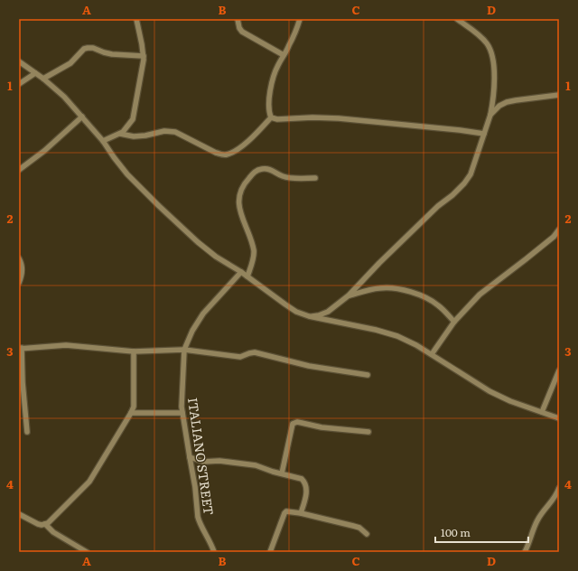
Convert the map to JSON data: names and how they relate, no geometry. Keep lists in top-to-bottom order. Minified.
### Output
{"streets":{"street":["ITALIANO STREET"]},"scale_bar":"100 m","grid":{"columns":["A","B","C","D"],"rows":["1","2","3","4"]}}
